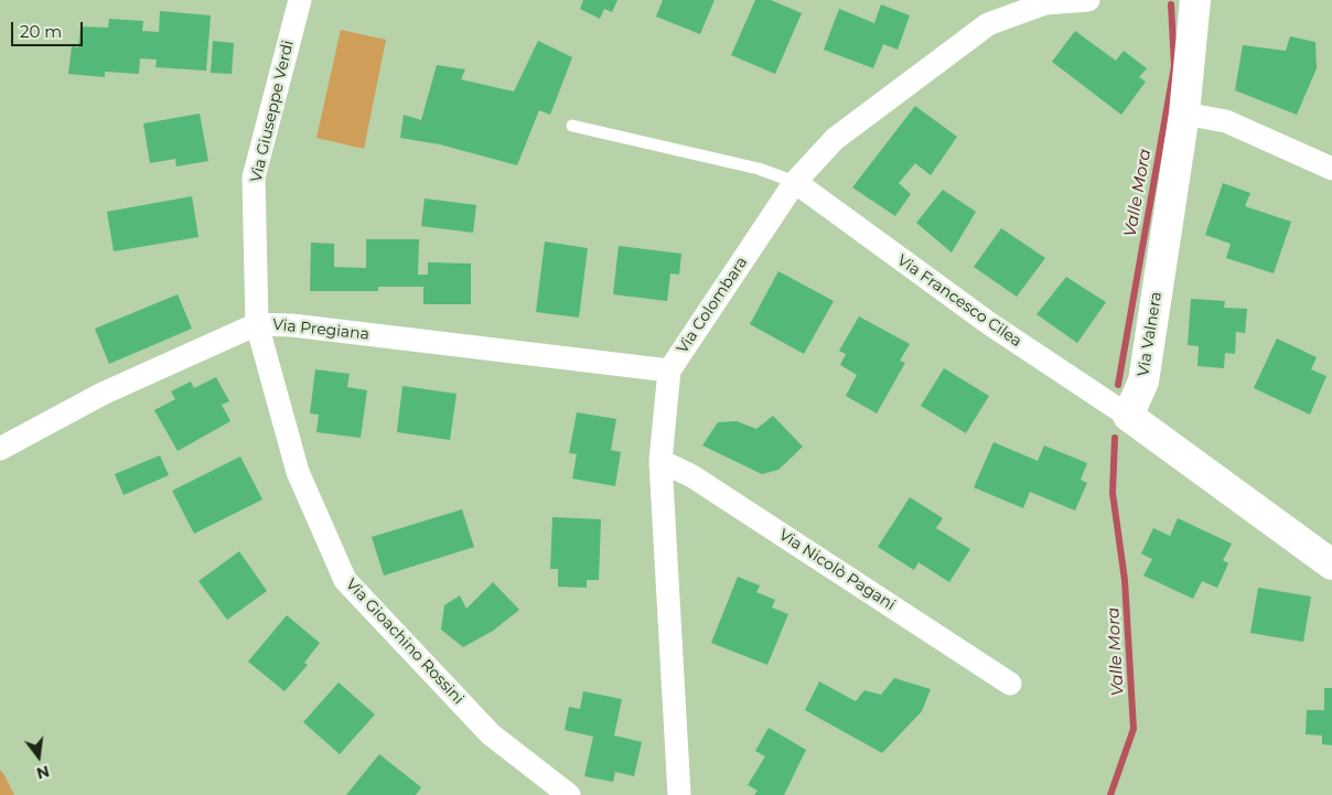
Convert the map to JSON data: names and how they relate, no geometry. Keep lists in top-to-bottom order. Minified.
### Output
{"streets":{"street":["Via Giuseppe Verdi","Via Francesco Cilea","Via Colombara","Via Pregiana","Via Valnera","Via Nicolò Pagani","Via Gioachino Rossini"]},"crossings":[["Via Giuseppe Verdi","Via Pregiana"],["Via Giuseppe Verdi","Via Gioachino Rossini"],["Via Francesco Cilea","Via Colombara"],["Via Francesco Cilea","Via Valnera"],["Via Colombara","Via Pregiana"],["Via Colombara","Via Nicolò Pagani"],["Via Pregiana","Via Gioachino Rossini"]],"water":["Valle Mora"],"scale_bar":"20 m","north":"bottom"}
